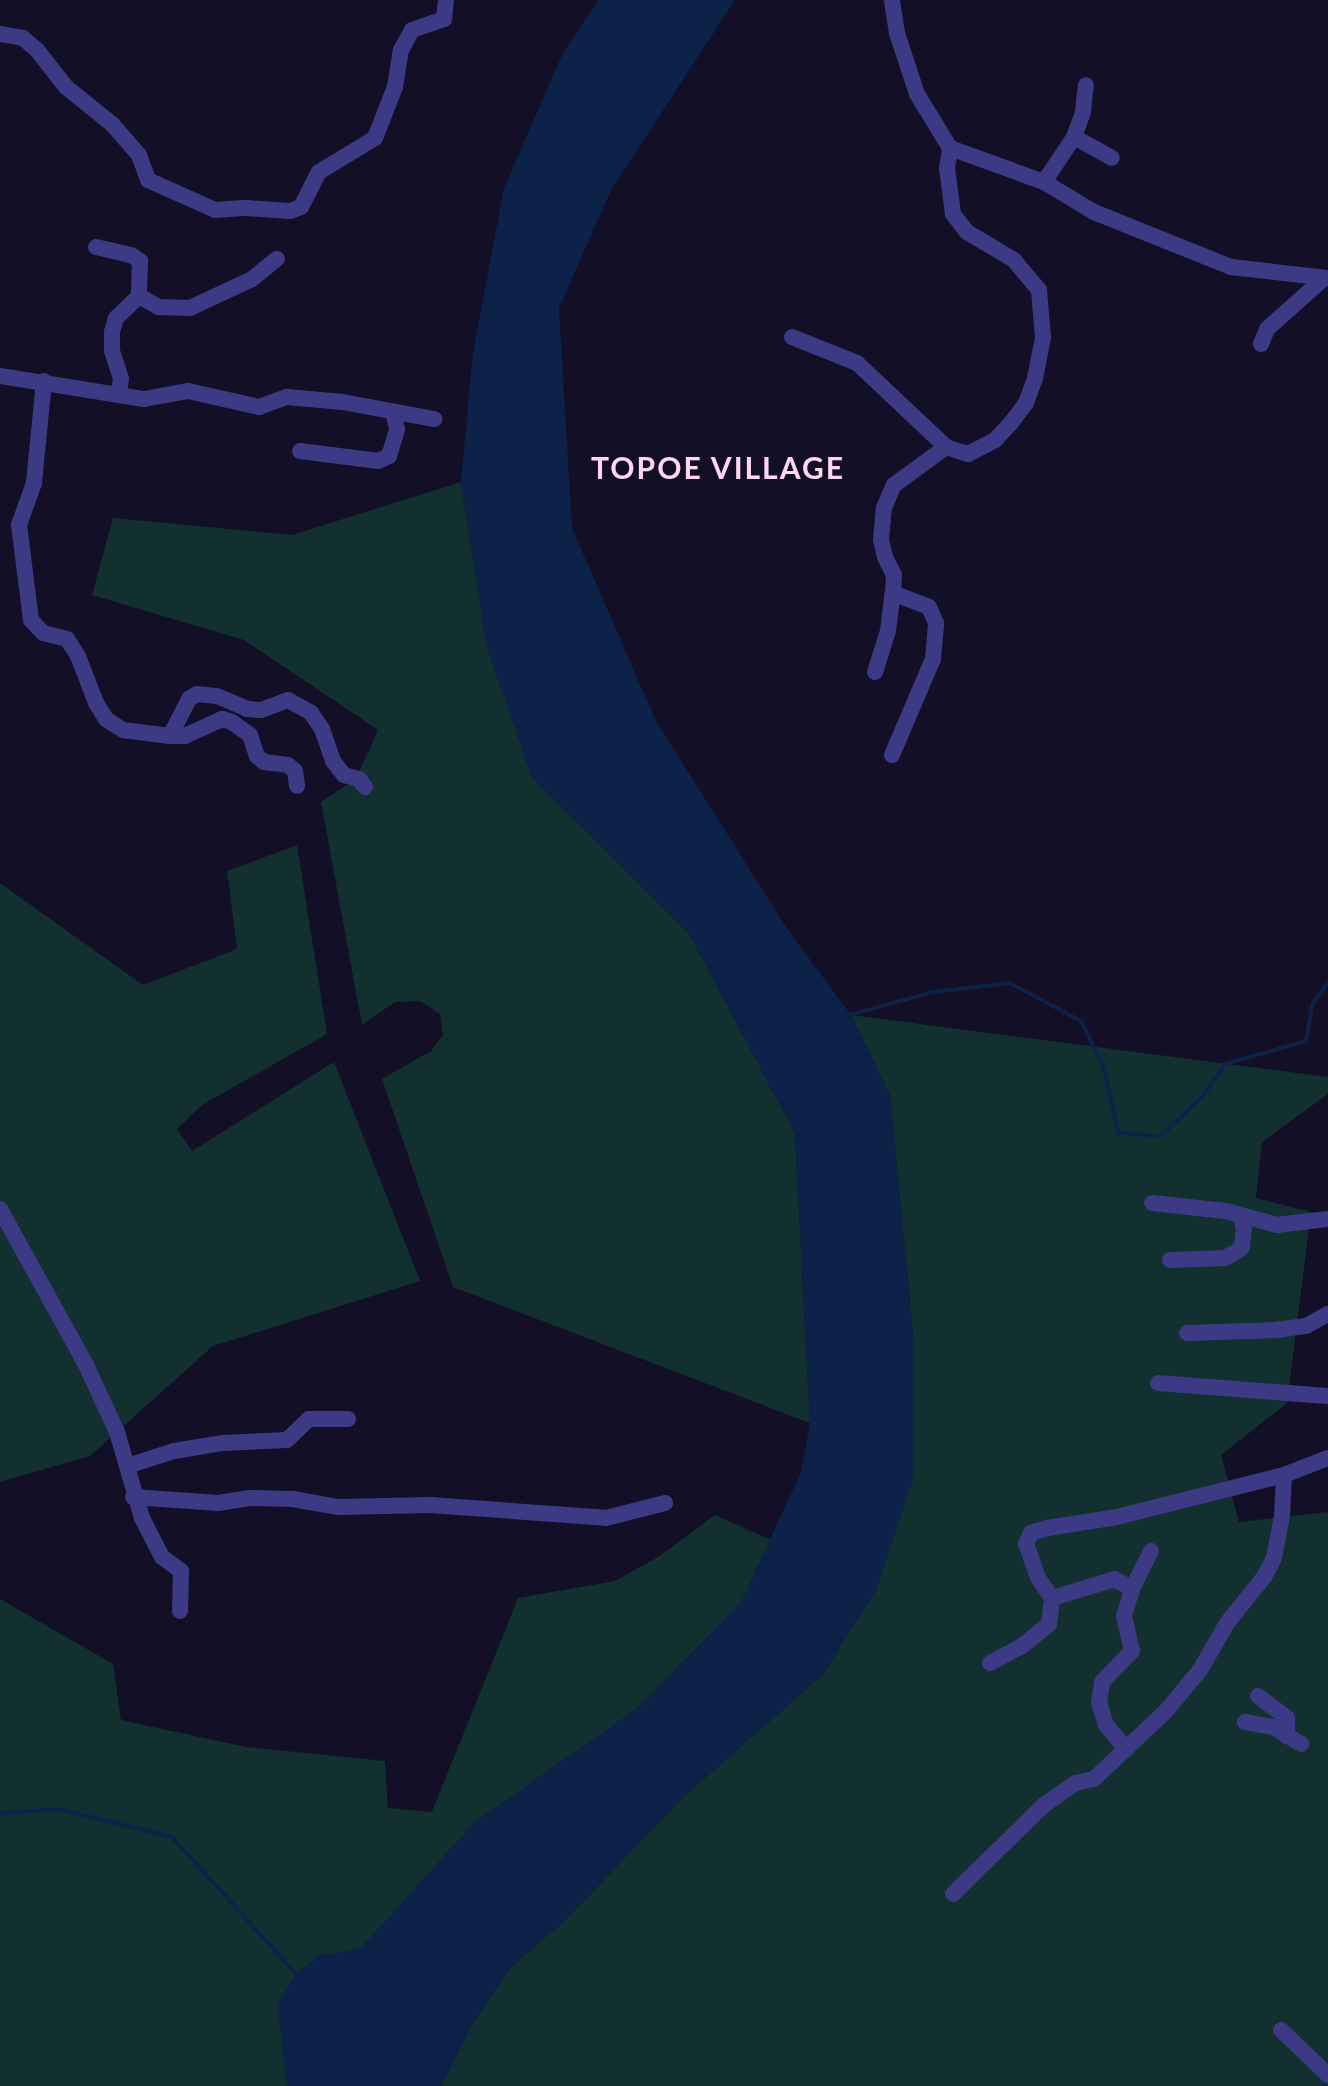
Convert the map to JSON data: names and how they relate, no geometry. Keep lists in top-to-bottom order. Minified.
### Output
{"districts":["TOPOE VILLAGE"]}
